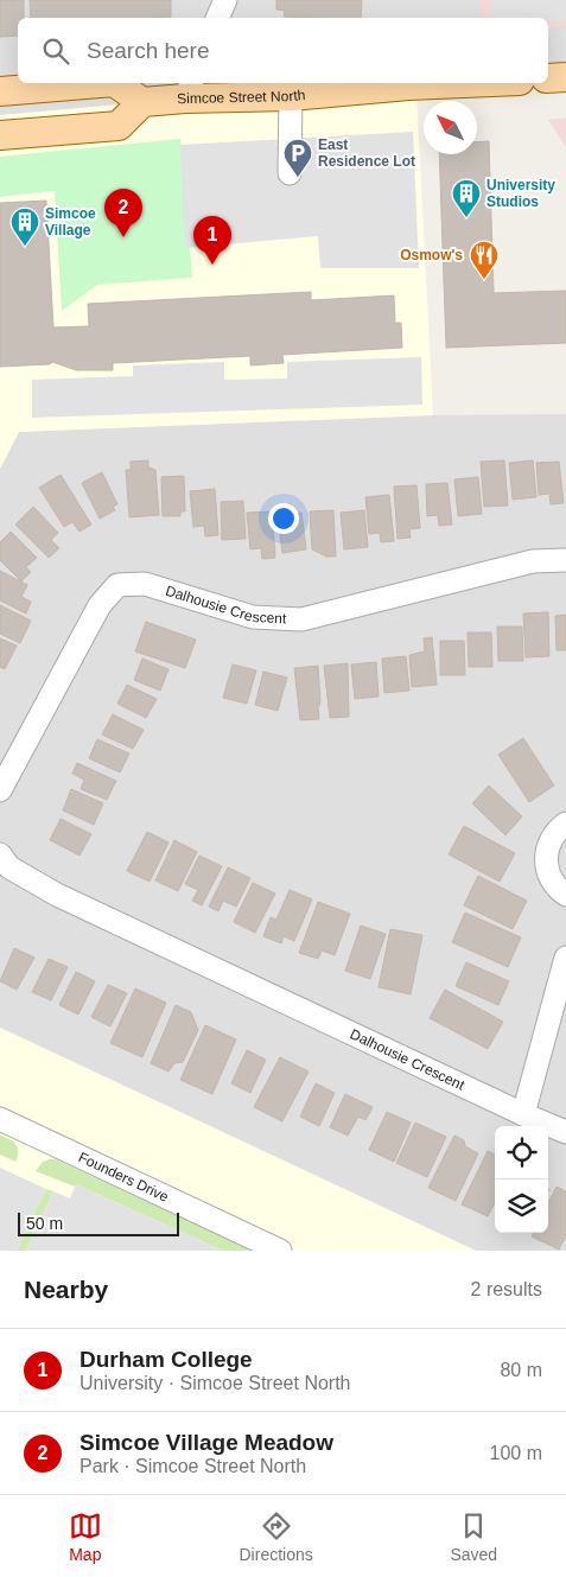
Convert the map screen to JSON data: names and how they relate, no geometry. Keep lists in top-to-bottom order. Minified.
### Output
{"streets":{"main road":["Simcoe Street North"],"street":["Dalhousie Crescent","Founders Drive"]},"places":{"parking":["East Residence Lot"],"building":["University Studios","Simcoe Village"],"restaurant":["Osmow's"]},"scale_bar":"50 m","north":"top left","page":{"search":"Search here","pins":["2","1"],"scale":"50 m","heading":["Nearby","2 results"],"list":[{"mark":"1","name":"Durham College","note":"University · Simcoe Street North","value":"80 m"},{"mark":"2","name":"Simcoe Village Meadow","note":"Park · Simcoe Street North","value":"100 m"}],"nav":["Map","Directions","Saved"]}}
